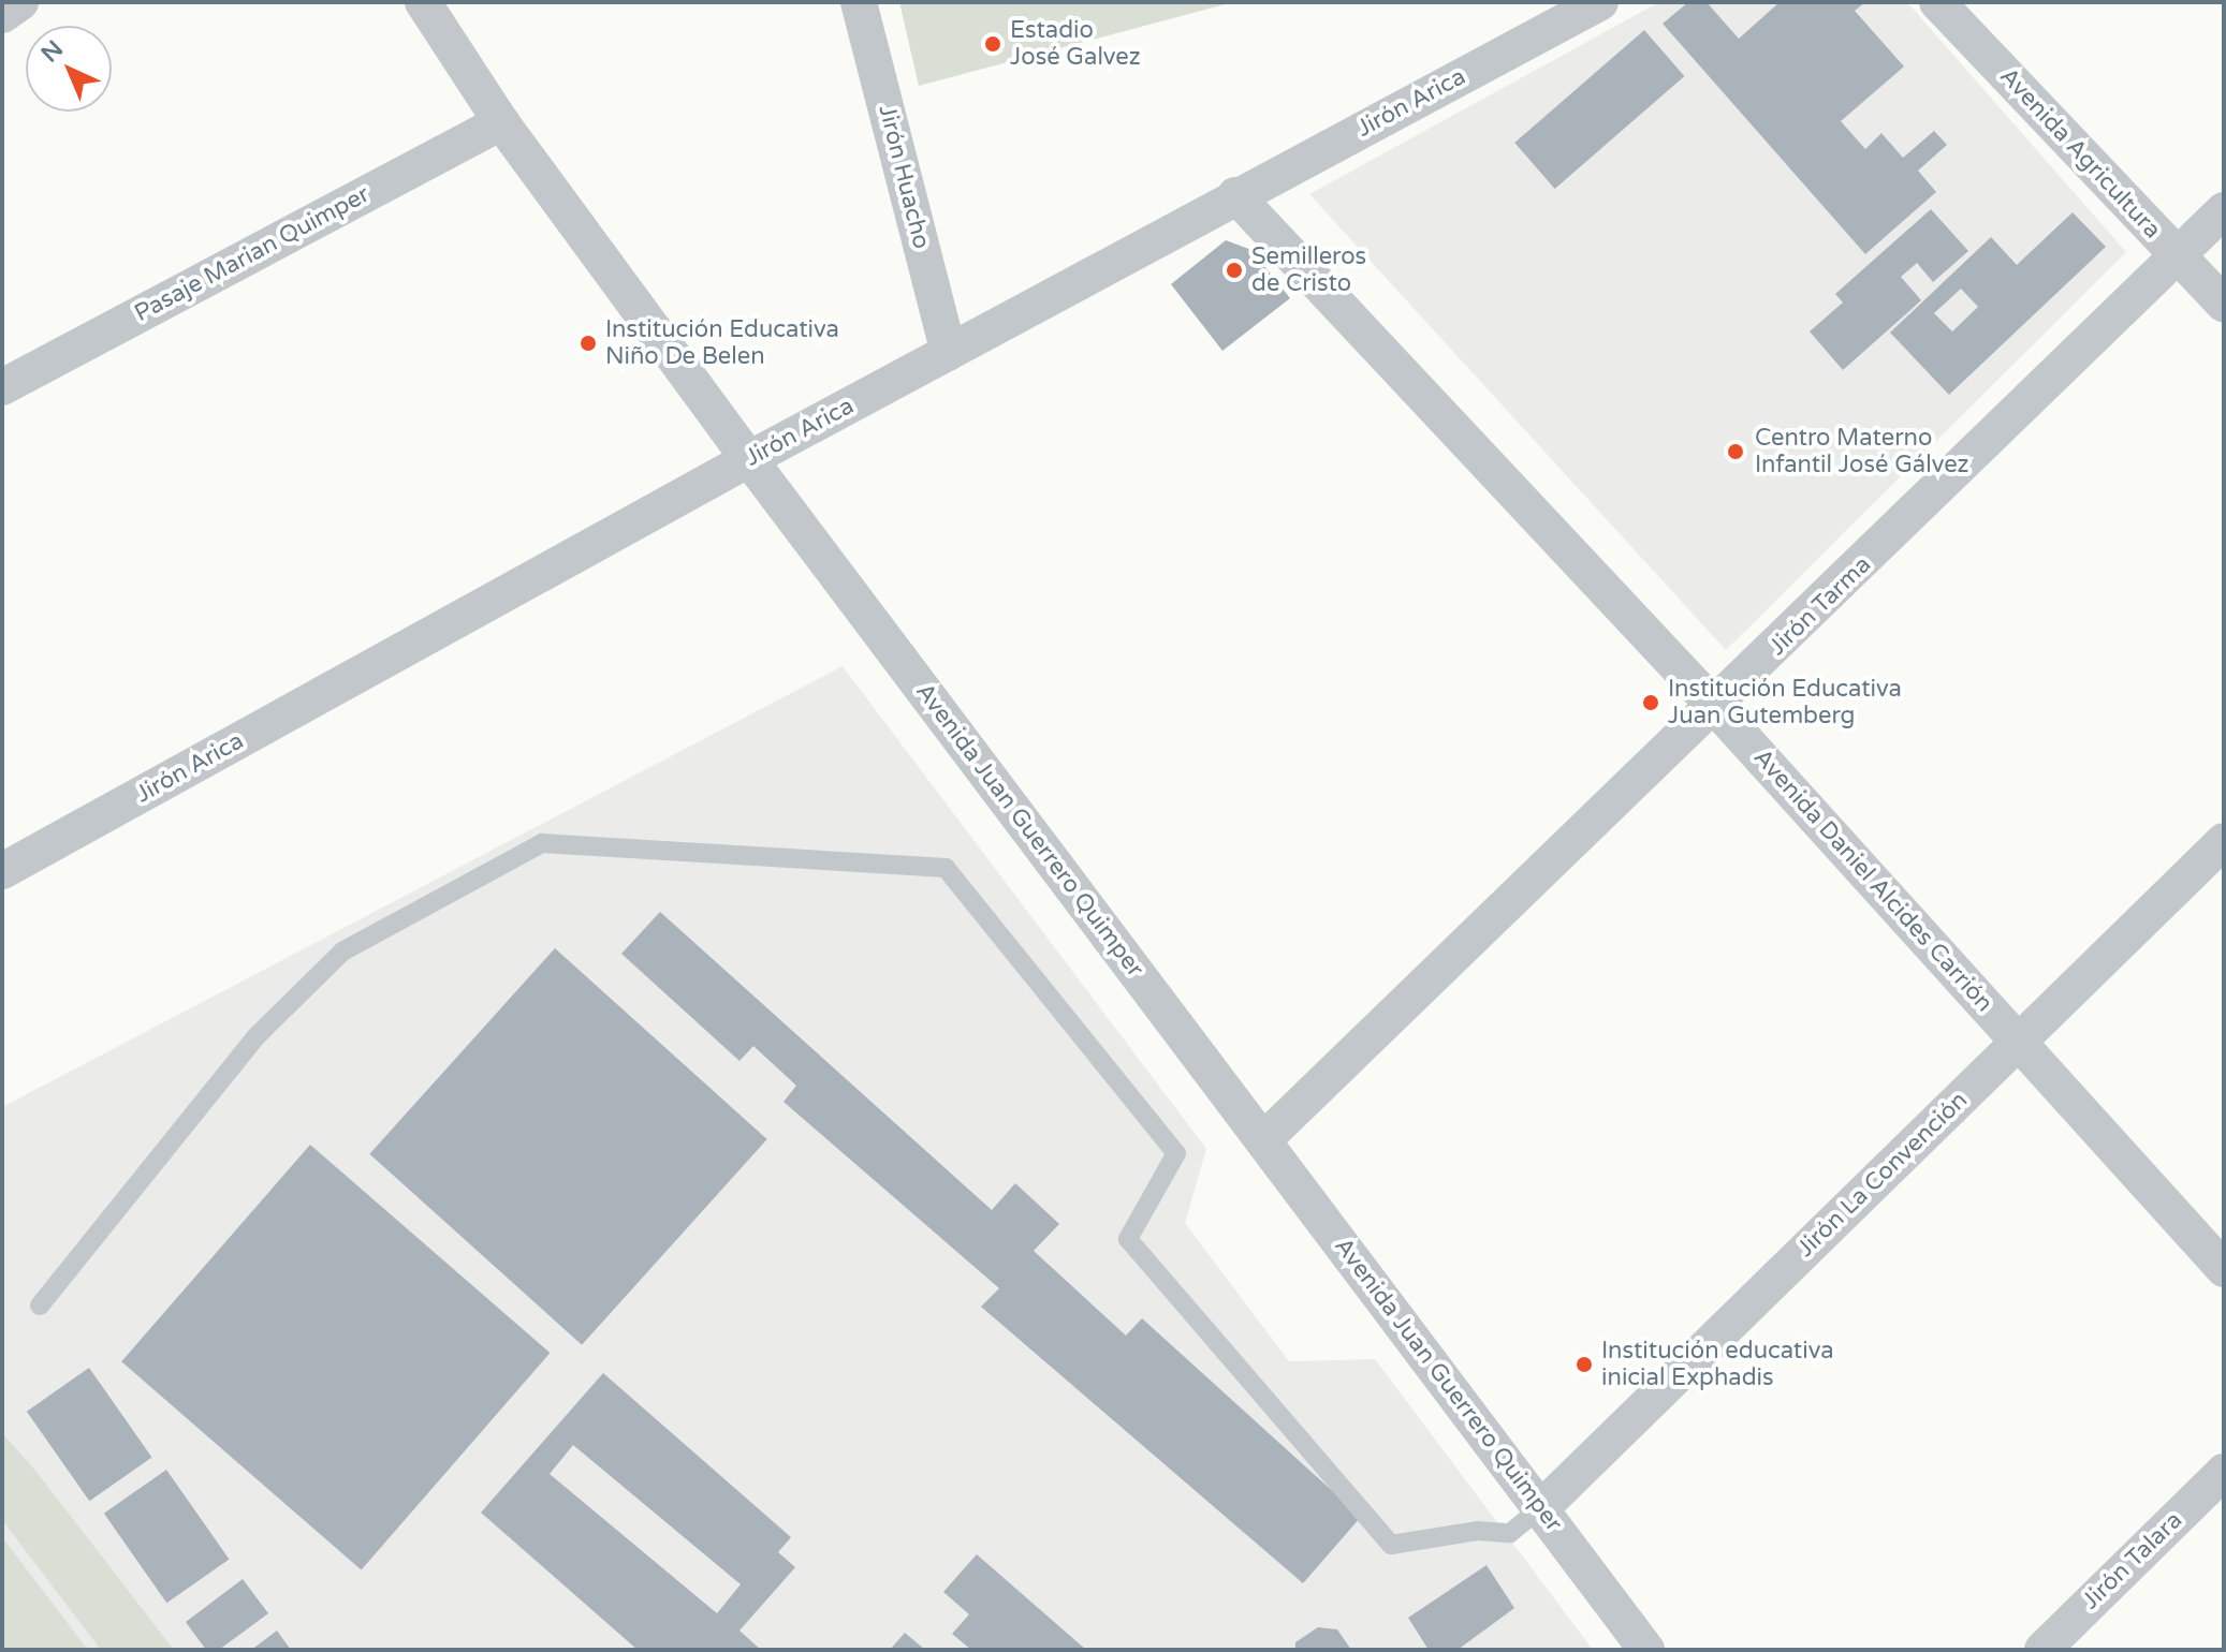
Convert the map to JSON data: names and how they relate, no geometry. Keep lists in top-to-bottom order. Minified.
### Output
{"streets":{"street":["Jirón Arica","Avenida Agricultura","Jirón Huacho","Pasaje Marian Quimper","Jirón Tarma","Avenida Juan Guerrero Quimper","Avenida Daniel Alcides Carrión","Jirón La Convención","Jirón Talara"]},"crossings":[["Jirón Arica","Jirón Huacho"],["Jirón Arica","Avenida Juan Guerrero Quimper"],["Jirón Arica","Avenida Daniel Alcides Carrión"],["Avenida Agricultura","Jirón Tarma"],["Pasaje Marian Quimper","Avenida Juan Guerrero Quimper"],["Jirón Tarma","Avenida Juan Guerrero Quimper"],["Jirón Tarma","Avenida Daniel Alcides Carrión"],["Avenida Juan Guerrero Quimper","Jirón La Convención"],["Avenida Daniel Alcides Carrión","Jirón La Convención"]],"places":["Estadio José Galvez","Semilleros de Cristo","Institución Educativa Niño De Belen","Centro Materno Infantil José Gálvez","Institución Educativa Juan Gutemberg","Institución educativa inicial Exphadis"],"north":"top left"}
